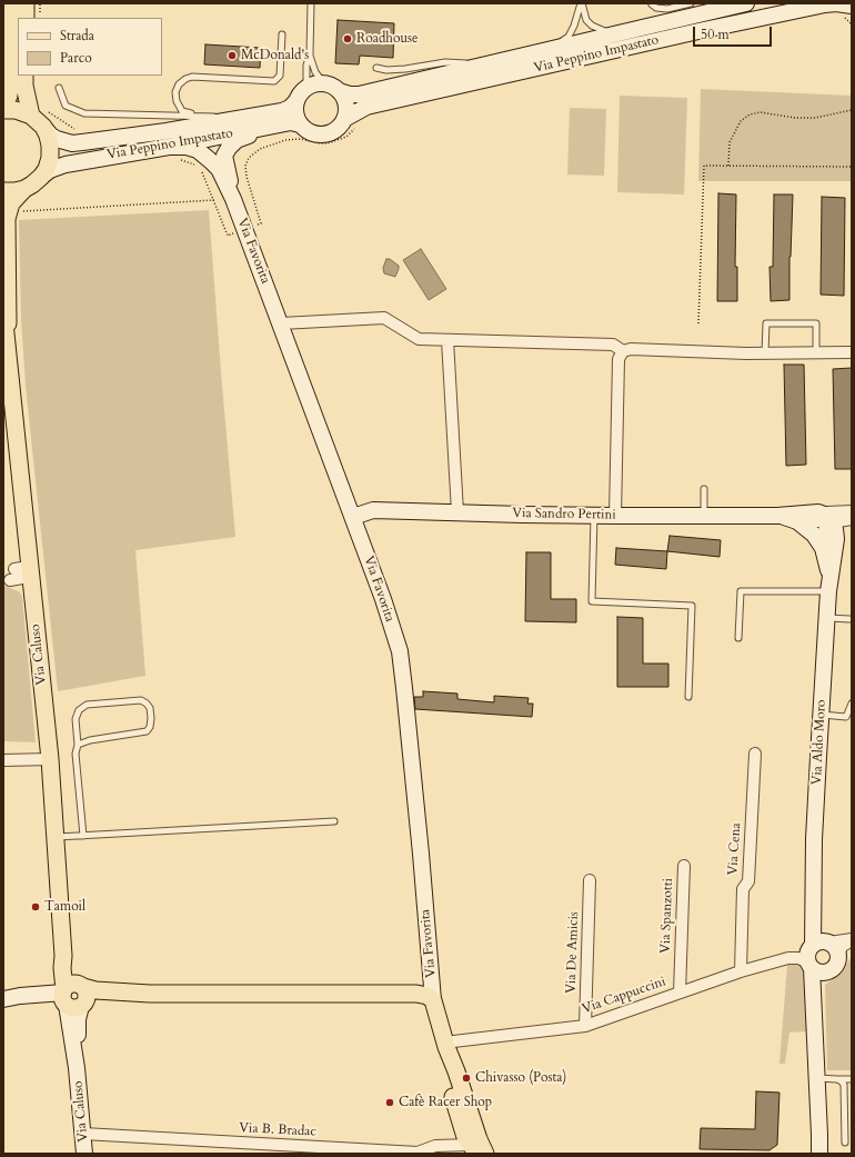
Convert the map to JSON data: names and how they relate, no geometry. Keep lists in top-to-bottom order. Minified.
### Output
{"streets":{"main road":["Via Caluso"],"street":["Via Peppino Impastato","Via Favorita","Via Sandro Pertini","Via Aldo Moro","Via Cena","Via Spanzotti","Via De Amicis","Via Cappuccini","Via B. Bradac"]},"crossings":[["Via Peppino Impastato","Via Favorita"],["Via Peppino Impastato","Via Caluso"],["Via Favorita","Via Sandro Pertini"],["Via Caluso","Via B. Bradac"],["Via Cena","Via Cappuccini"],["Via Spanzotti","Via Cappuccini"],["Via De Amicis","Via Cappuccini"]],"places":["Roadhouse","McDonald's","Tamoil","Chivasso (Posta)","Cafè Racer Shop"],"legend":["Strada","Parco"],"scale_bar":"50 m"}
